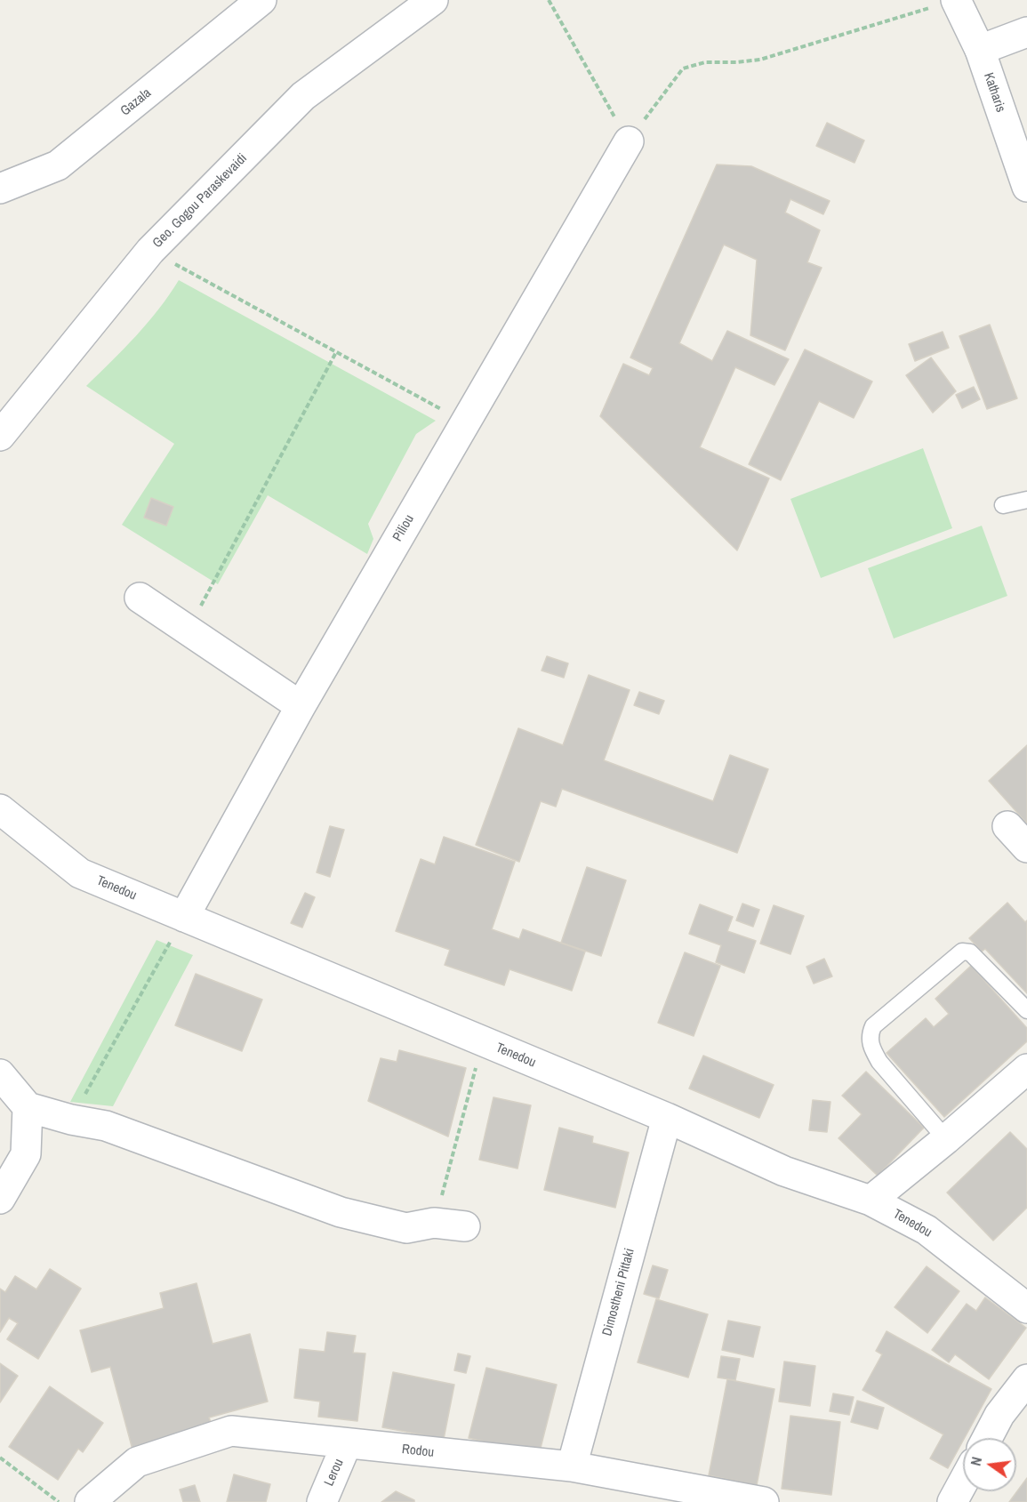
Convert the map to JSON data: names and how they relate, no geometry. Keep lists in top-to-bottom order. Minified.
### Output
{"streets":{"street":["Katharis","Gazala","Geo. Gogou Paraskevaidi","Piliou","Tenedou","Dimostheni Pittaki","Rodou","Lerou"]},"crossings":[["Piliou","Tenedou"],["Tenedou","Dimostheni Pittaki"],["Dimostheni Pittaki","Rodou"],["Rodou","Lerou"]],"north":"left"}
